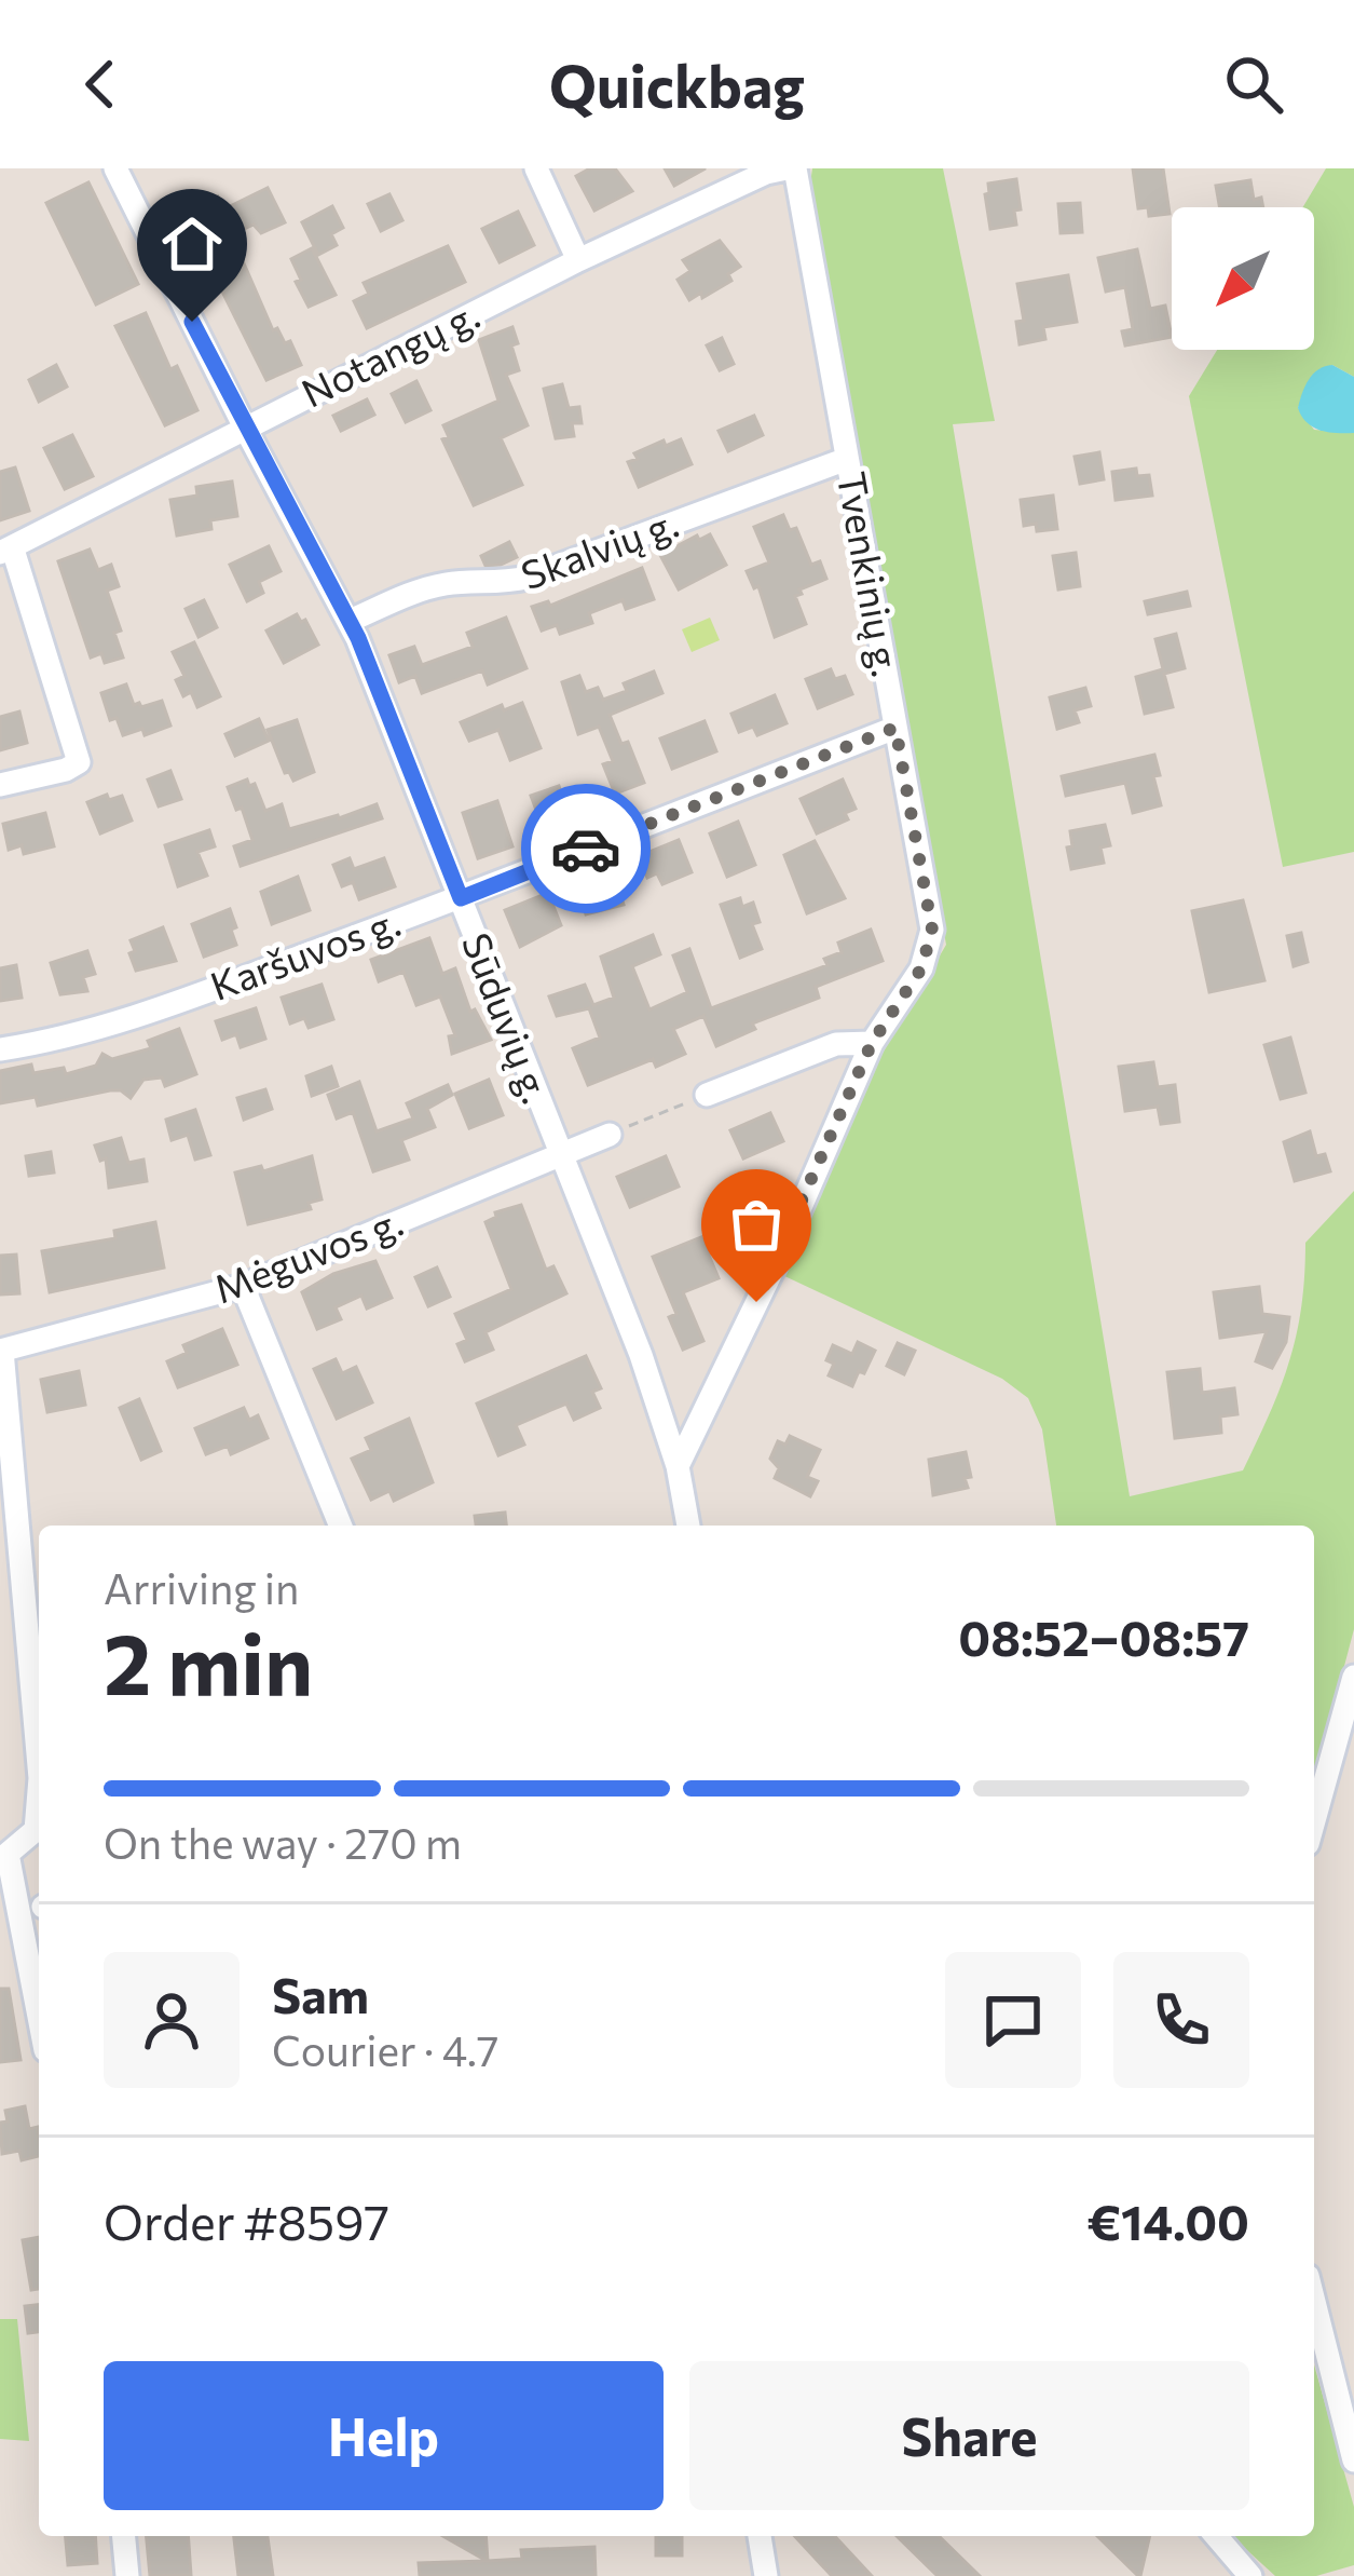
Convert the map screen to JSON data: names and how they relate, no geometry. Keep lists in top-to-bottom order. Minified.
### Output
{"streets":{"street":["Notangų g.","Skalvių g.","Tvenkinių g.","Karšuvos g.","Sūduvių g.","Mėguvos g."]},"crossings":[["Notangų g.","Tvenkinių g."],["Notangų g.","Sūduvių g."],["Skalvių g.","Tvenkinių g."],["Skalvių g.","Sūduvių g."],["Tvenkinių g.","Karšuvos g."],["Tvenkinių g.","Sūduvių g."],["Karšuvos g.","Sūduvių g."],["Sūduvių g.","Mėguvos g."]],"north":"bottom left","page":{"header":"Quickbag","heading":["2 min","Arriving in","08:52–08:57"],"panel":["Sam","Courier · 4.7","Order #8597","€14.00"],"bar":"On the way · 270 m","buttons":["Help","Share"]}}
